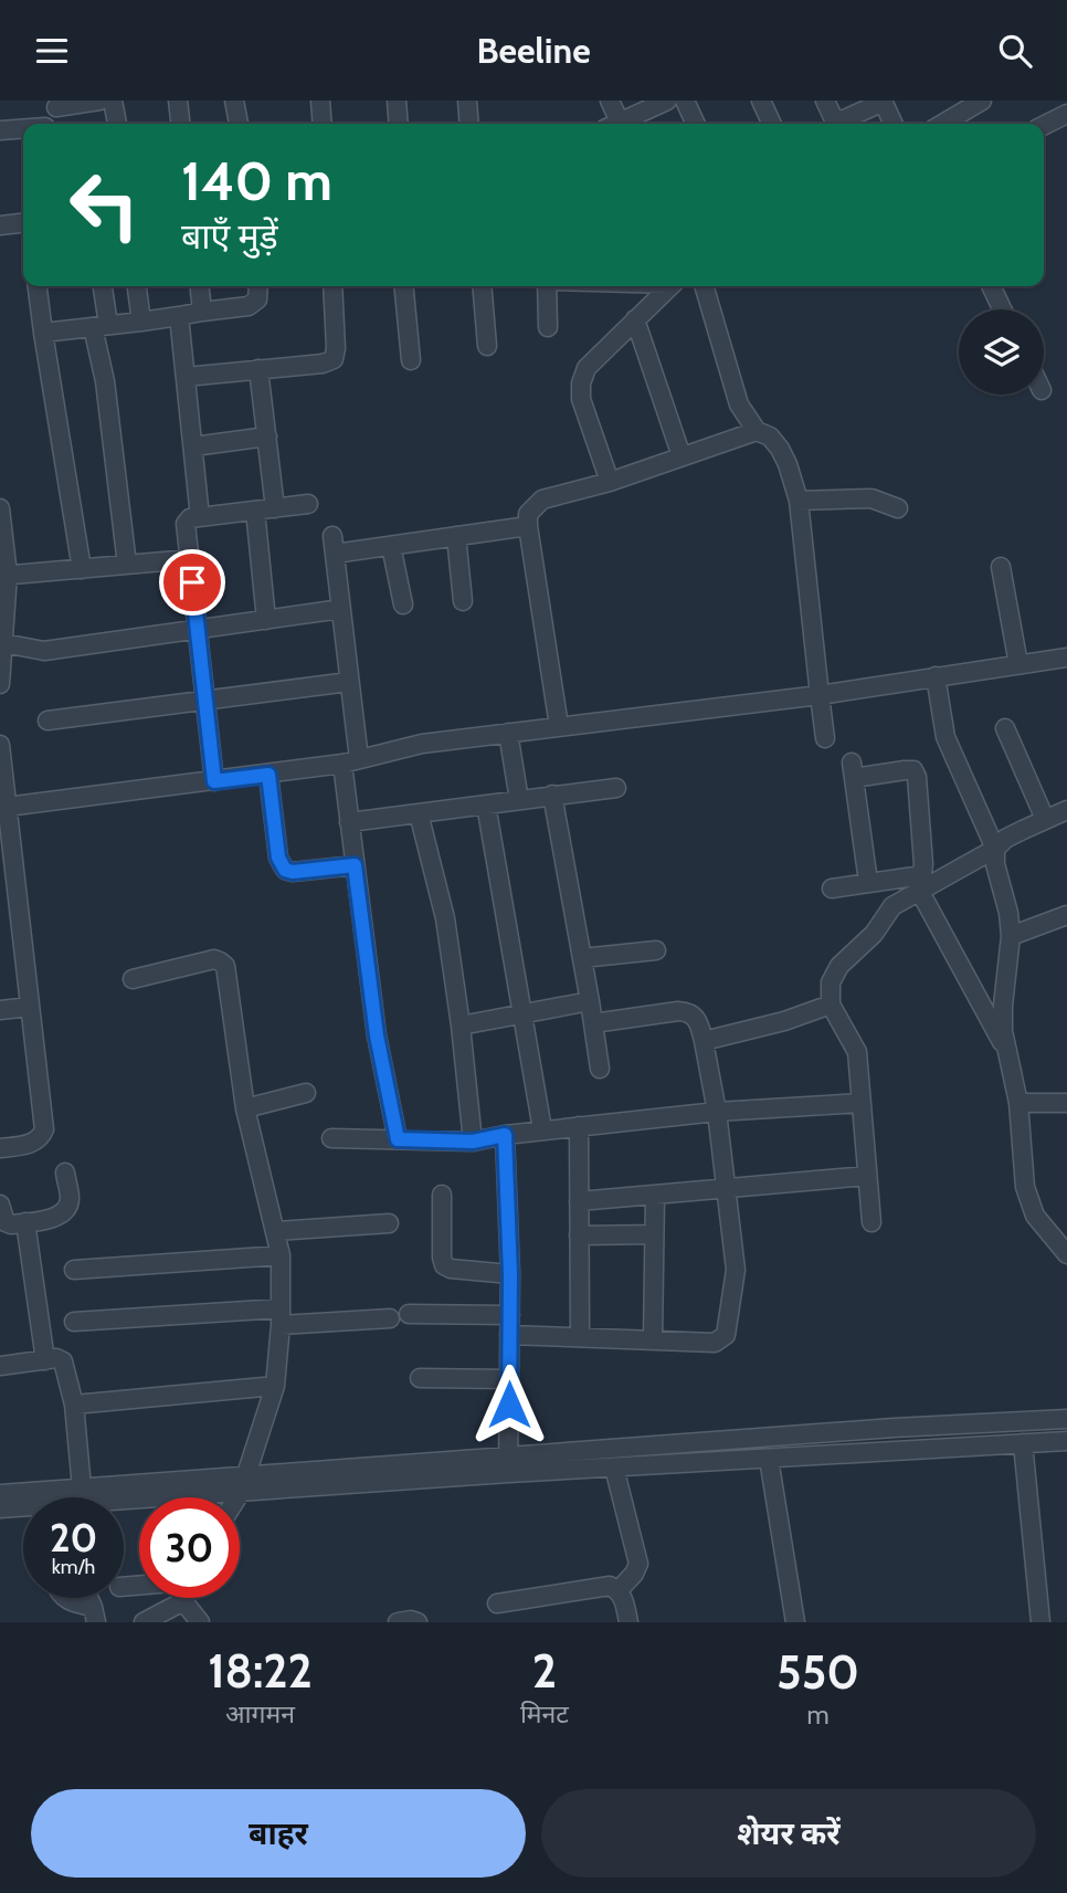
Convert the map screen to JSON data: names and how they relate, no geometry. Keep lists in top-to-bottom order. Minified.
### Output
{"page":{"header":"Beeline","turn":["140 m","बाएँ मुड़ें"],"speed":"20 km/h","limit":"30","eta":["18:22","आगमन","2","मिनट","550","m"],"buttons":["बाहर","शेयर करें"]}}
